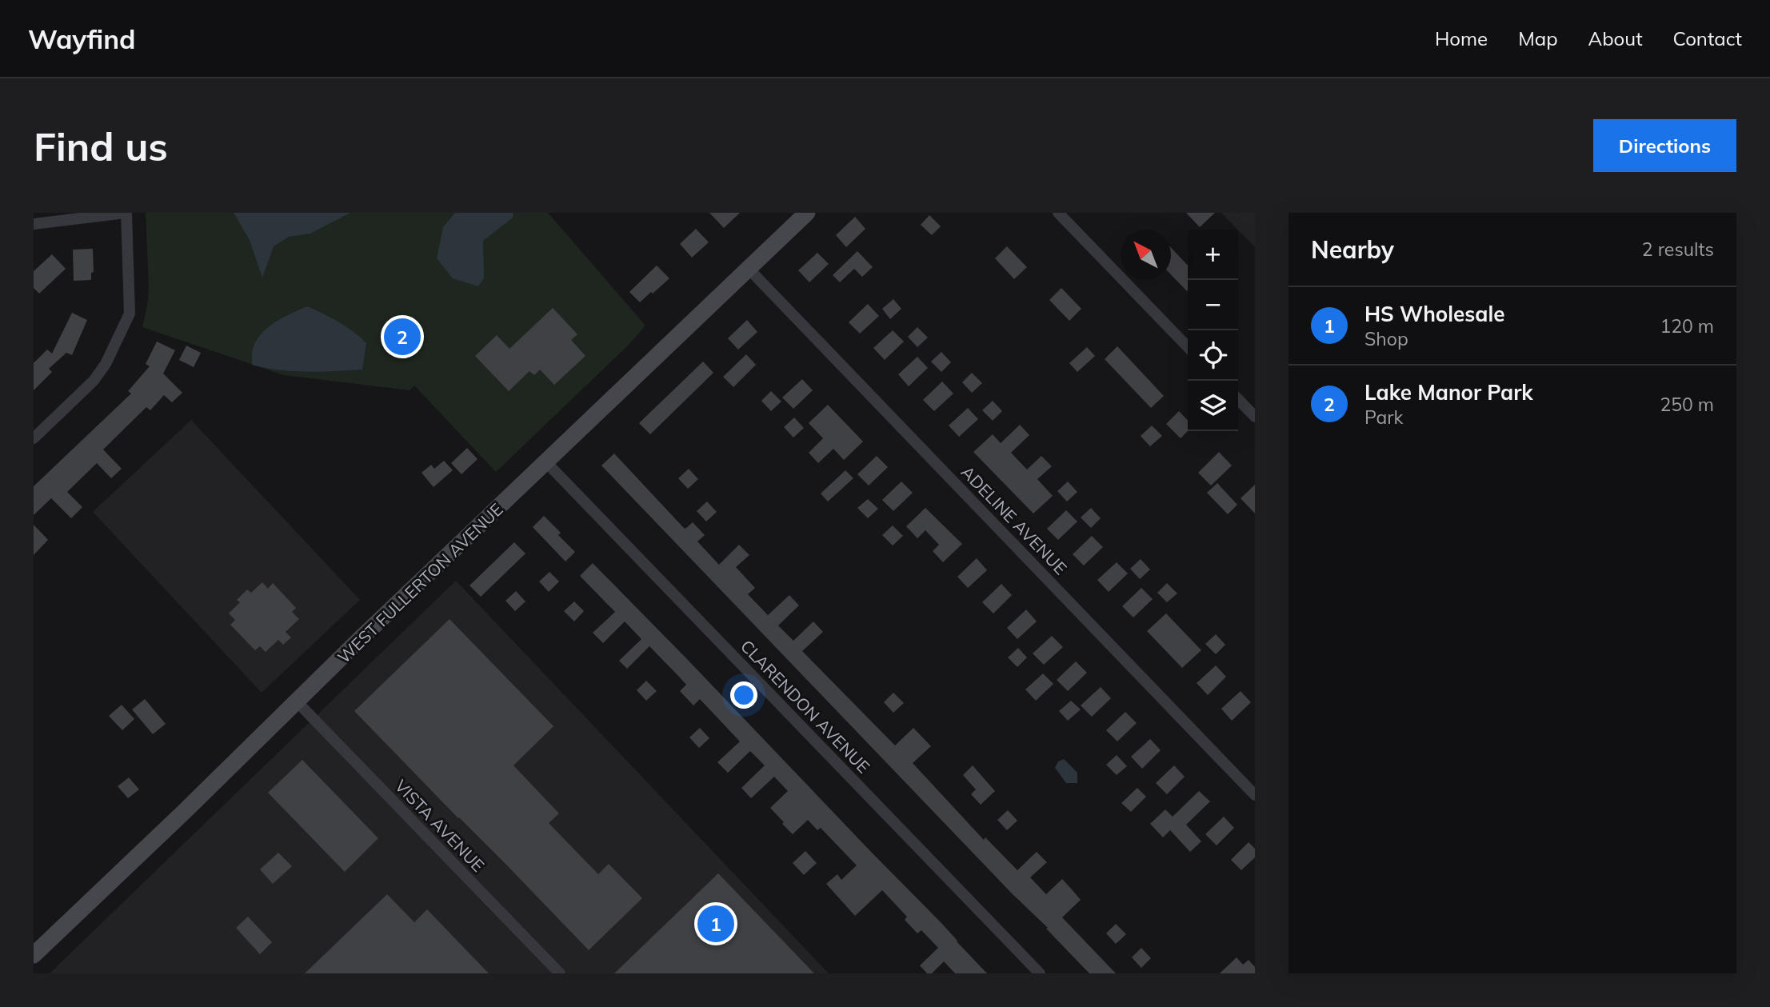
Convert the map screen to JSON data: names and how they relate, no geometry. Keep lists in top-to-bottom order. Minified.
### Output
{"streets":{"street":["ADELINE AVENUE","WEST FULLERTON AVENUE","CLARENDON AVENUE","VISTA AVENUE"]},"crossings":[["ADELINE AVENUE","WEST FULLERTON AVENUE"],["WEST FULLERTON AVENUE","CLARENDON AVENUE"],["WEST FULLERTON AVENUE","VISTA AVENUE"]],"north":"top left","page":{"header":"Wayfind","nav":["Home","Map","About","Contact"],"buttons":"Directions","title":"Find us","heading":["Nearby","2 results"],"map_buttons":["+","−"],"list":[{"mark":"1","name":"HS Wholesale","note":"Shop","value":"120 m"},{"mark":"2","name":"Lake Manor Park","note":"Park","value":"250 m"}],"pins":["2","1"]}}
